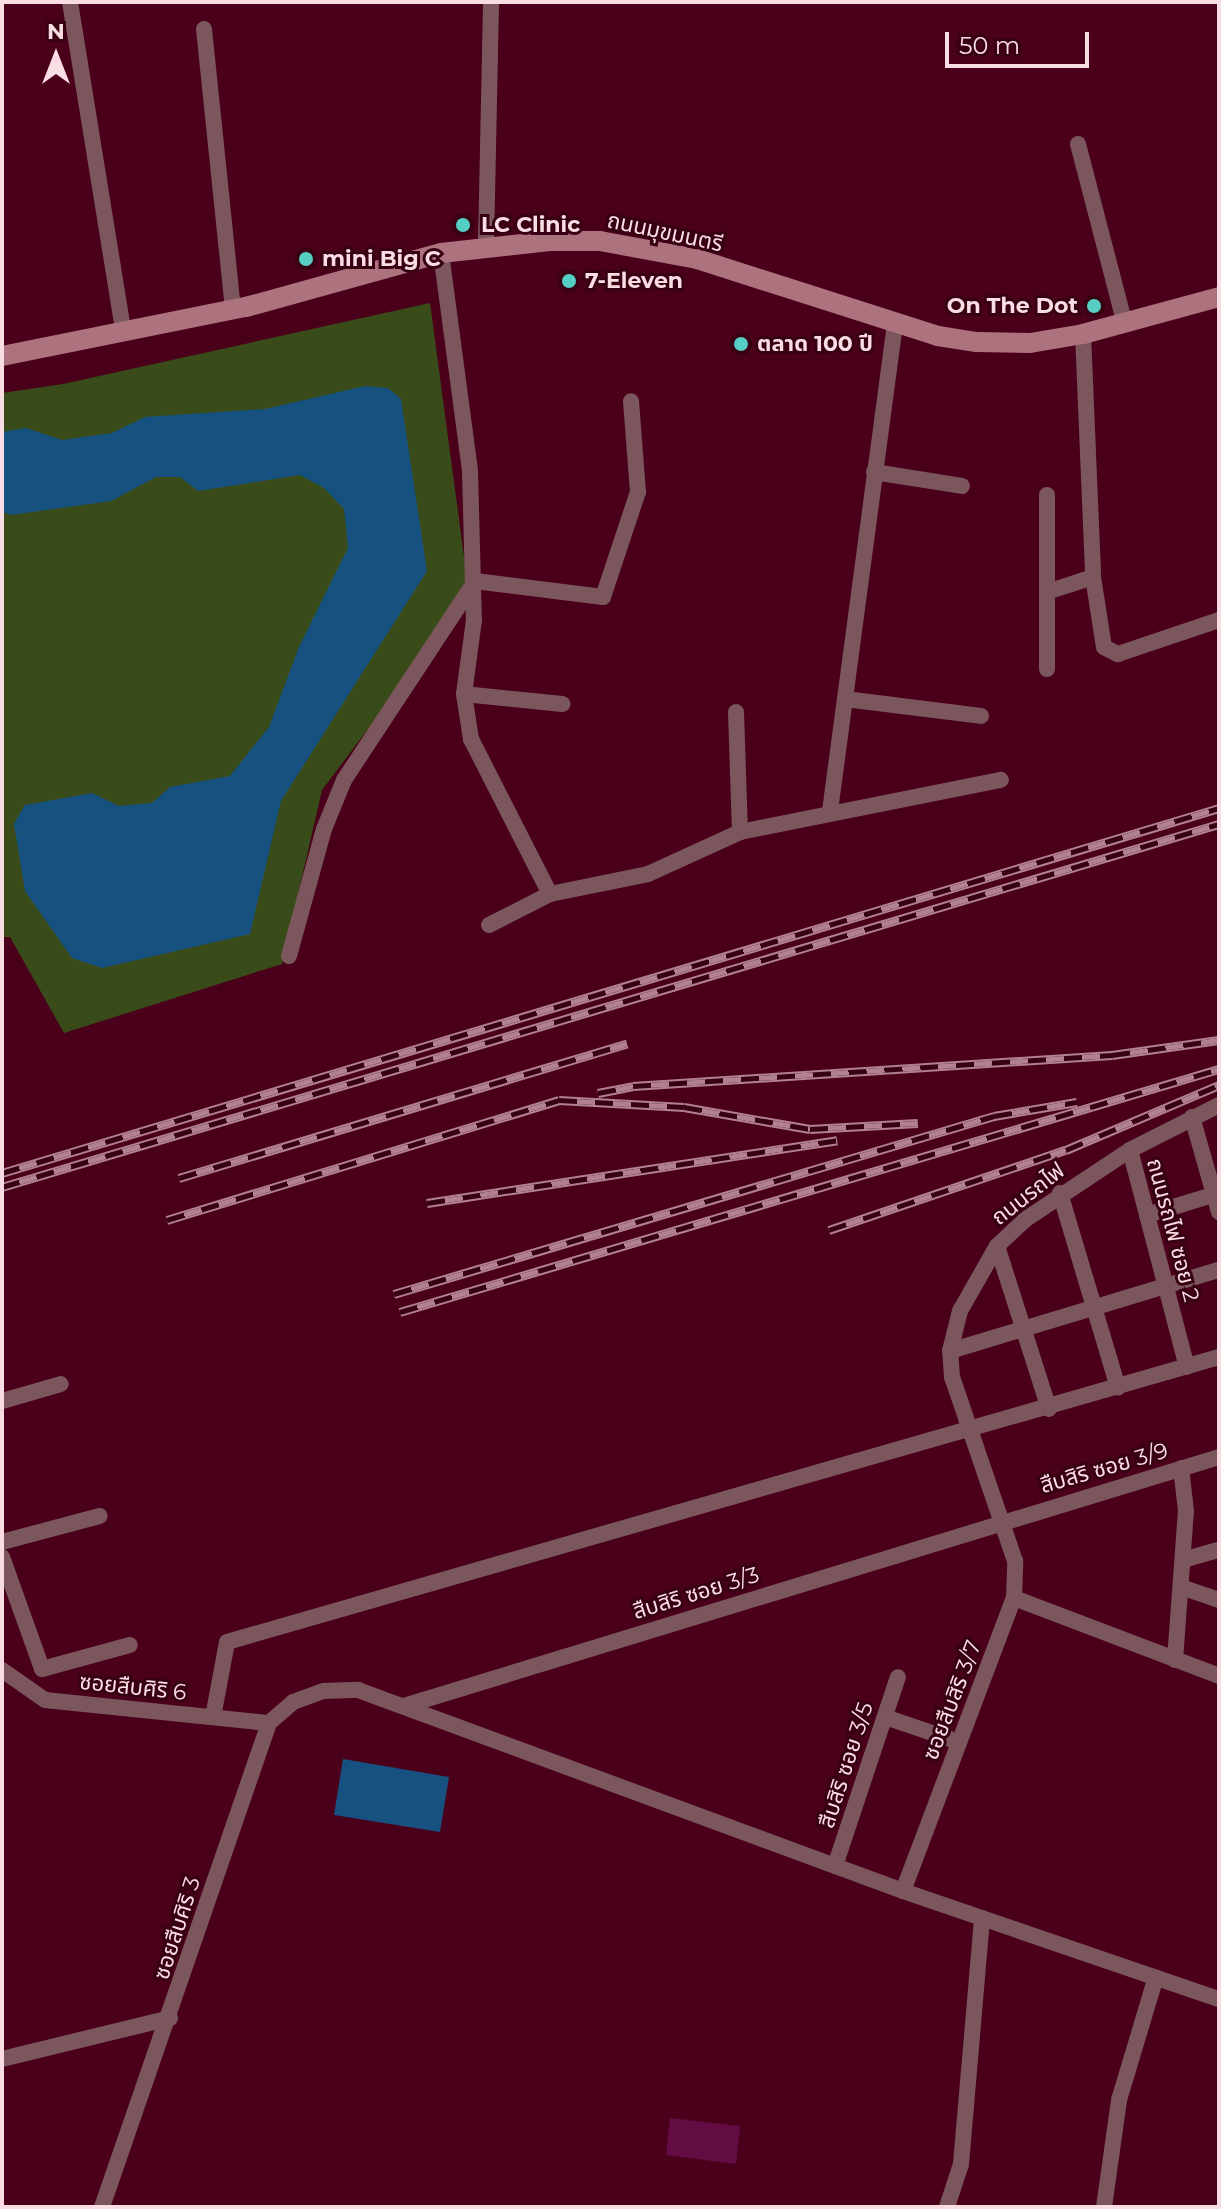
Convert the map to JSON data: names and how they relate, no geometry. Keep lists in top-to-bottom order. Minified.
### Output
{"streets":{"main road":["ถนนมุขมนตรี"],"street":["ถนนรถไฟ","ถนนรถไฟ ซอย 2","สืบสิริ ซอย 3/9","สืบสิริ ซอย 3/3","ซอยสืบศิริ 6","ซอยสืบสิริ 3/7","สืบสิริ ซอย 3/5","ซอยสืบศิริ 3"]},"crossings":[["ถนนรถไฟ","ถนนรถไฟ ซอย 2"],["ถนนรถไฟ","สืบสิริ ซอย 3/9"],["ถนนรถไฟ","สืบสิริ ซอย 3/3"],["ถนนรถไฟ","ซอยสืบสิริ 3/7"],["สืบสิริ ซอย 3/9","สืบสิริ ซอย 3/3"],["สืบสิริ ซอย 3/9","ซอยสืบสิริ 3/7"],["สืบสิริ ซอย 3/3","ซอยสืบสิริ 3/7"],["ซอยสืบศิริ 6","ซอยสืบศิริ 3"]],"places":["LC Clinic","mini Big C","7-Eleven","On The Dot","ตลาด 100 ปี"],"scale_bar":"50 m","north":"top"}
